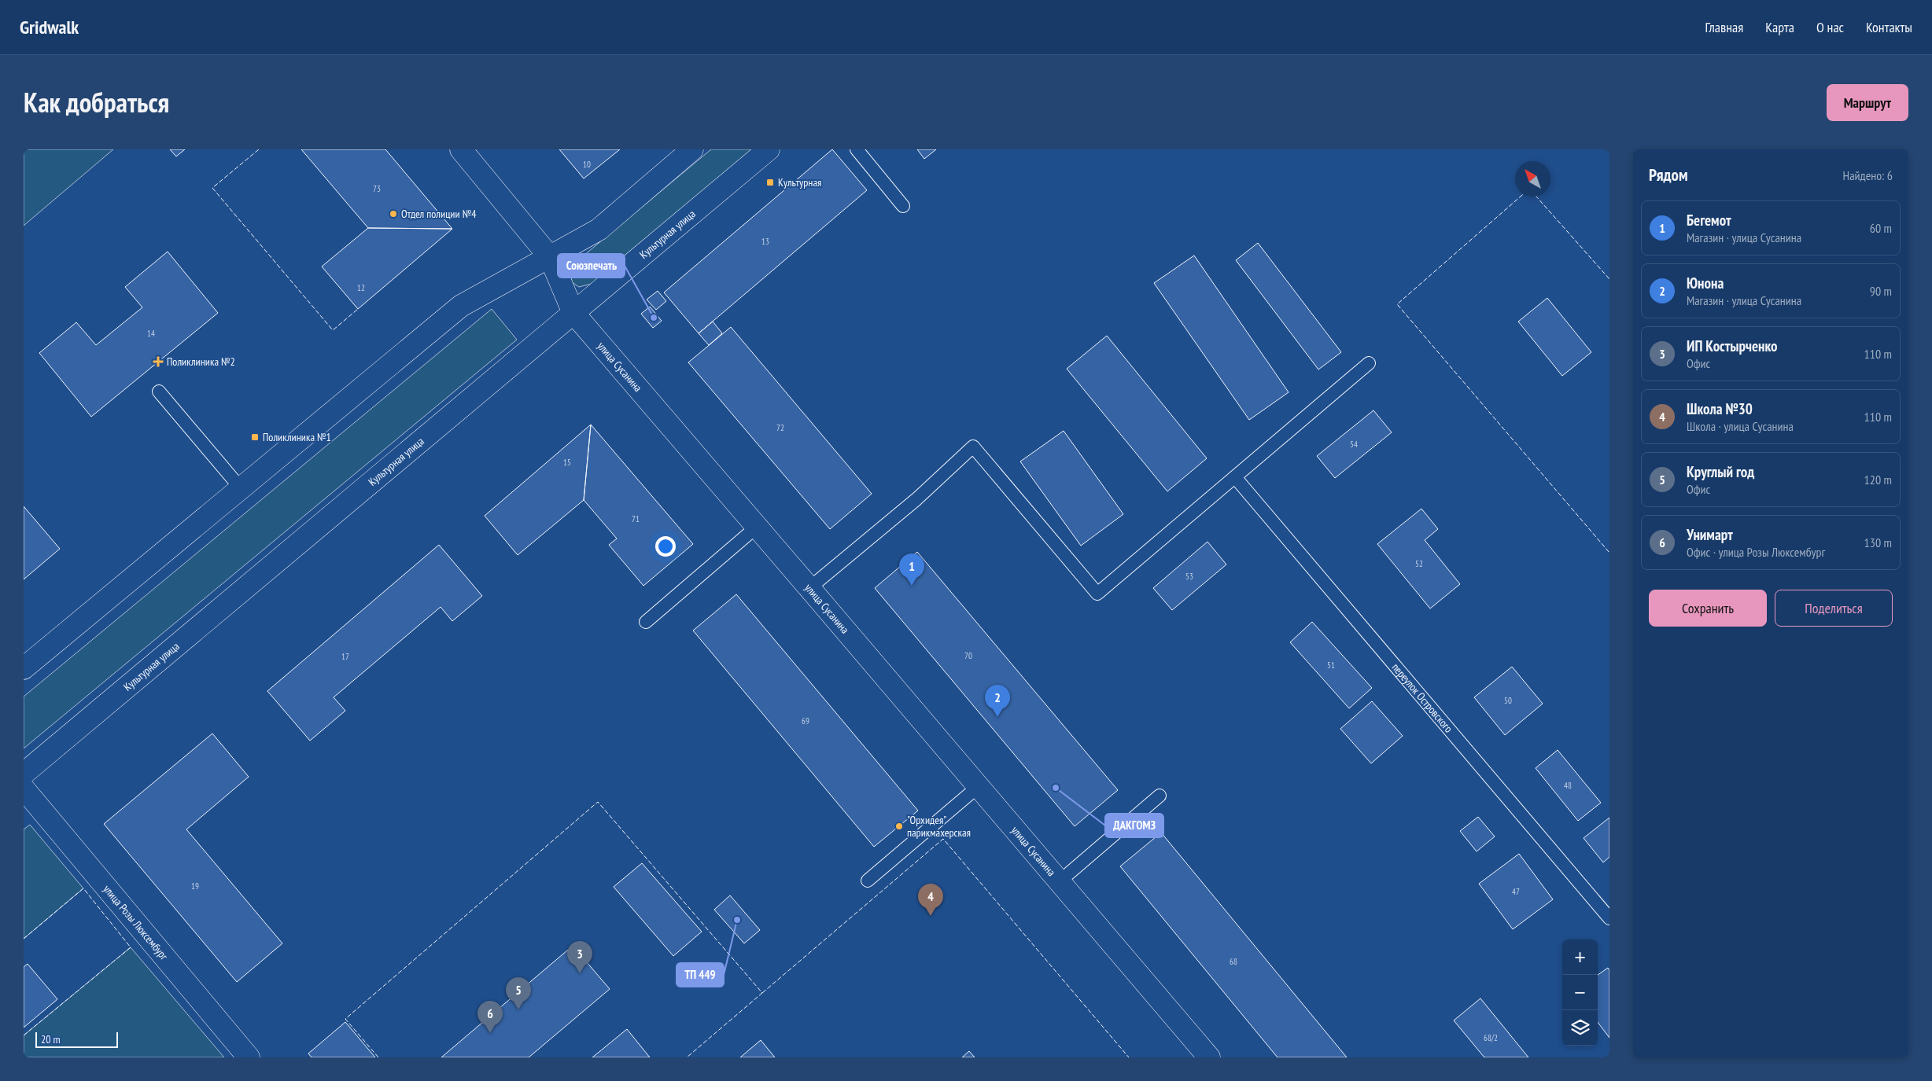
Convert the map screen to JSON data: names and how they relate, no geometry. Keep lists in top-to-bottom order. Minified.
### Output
{"streets":{"street":["Культурная улица","улица Сусанина","улица Розы Люксембург"],"lane":["переулок Островского"]},"crossings":[["Культурная улица","улица Сусанина"]],"places":{"transit":["Культурная","Поликлиника №1"],"other":["Отдел полиции №4","Союзпечать","ДАКГОМЗ","\"Орхидея\" парикмахерская","ТП 449"],"health":["Поликлиника №2"]},"house_numbers":["10","73","13","12","14","72","54","15","71","52","53","70","17","51","50","69","48","19","47","68","68/2"],"scale_bar":"20 m","north":"top left","page":{"header":"Gridwalk","nav":["Главная","Карта","О нас","Контакты"],"title":"Как добраться","buttons":["Маршрут",["Сохранить","Поделиться"]],"heading":["Рядом","Найдено: 6"],"list":[{"mark":"1","name":"Бегемот","note":"Магазин · улица Сусанина","value":"60 m"},{"mark":"2","name":"Юнона","note":"Магазин · улица Сусанина","value":"90 m"},{"mark":"3","name":"ИП Костырченко","note":"Офис","value":"110 m"},{"mark":"4","name":"Школа №30","note":"Школа · улица Сусанина","value":"110 m"},{"mark":"5","name":"Круглый год","note":"Офис","value":"120 m"},{"mark":"6","name":"Унимарт","note":"Офис · улица Розы Люксембург","value":"130 m"}],"pins":["1","2","4","3","5","6"],"map_buttons":["+","−"],"scale":"20 m"}}
